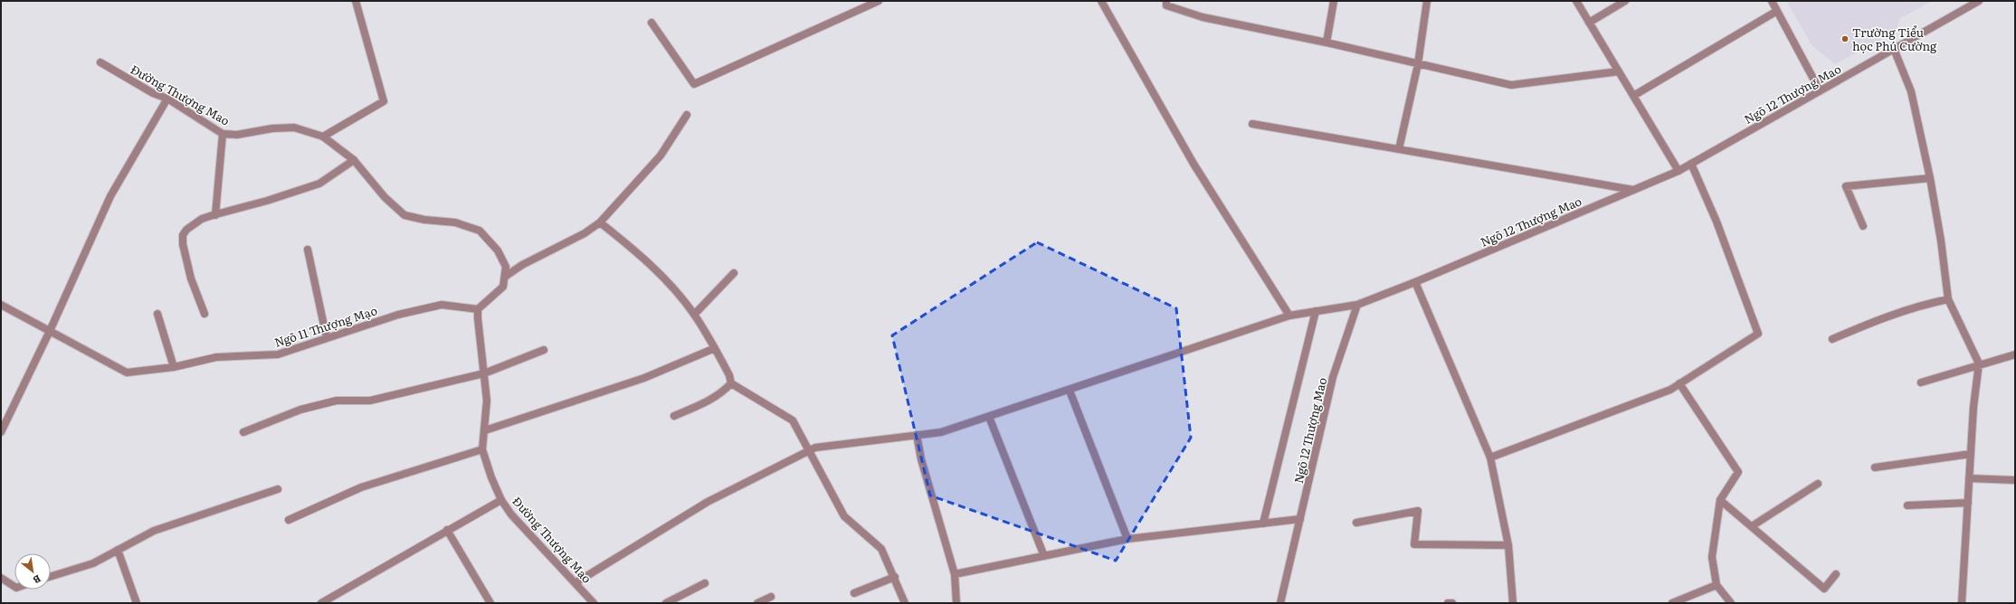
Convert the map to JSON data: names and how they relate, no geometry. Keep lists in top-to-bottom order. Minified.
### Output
{"streets":{"street":["Ngõ 12 Thượng Mao","Đường Thượng Mao","Ngõ 11 Thượng Mạo"]},"crossings":[["Đường Thượng Mao","Ngõ 11 Thượng Mạo"]],"places":["Trường Tiểu học Phú Cường"],"north":"bottom right"}
